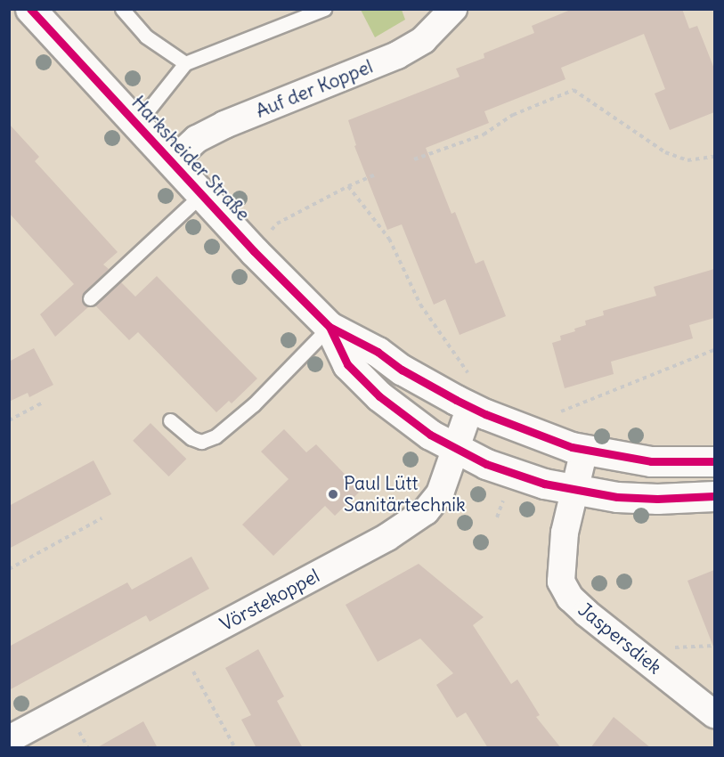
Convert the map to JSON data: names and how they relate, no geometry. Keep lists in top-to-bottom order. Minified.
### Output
{"streets":{"main road":["Harksheider Straße"],"street":["Auf der Koppel","Vörstekoppel","Jaspersdiek"]},"crossings":[["Auf der Koppel","Harksheider Straße"],["Harksheider Straße","Vörstekoppel"],["Harksheider Straße","Jaspersdiek"]],"places":["Paul Lütt Sanitärtechnik"]}
